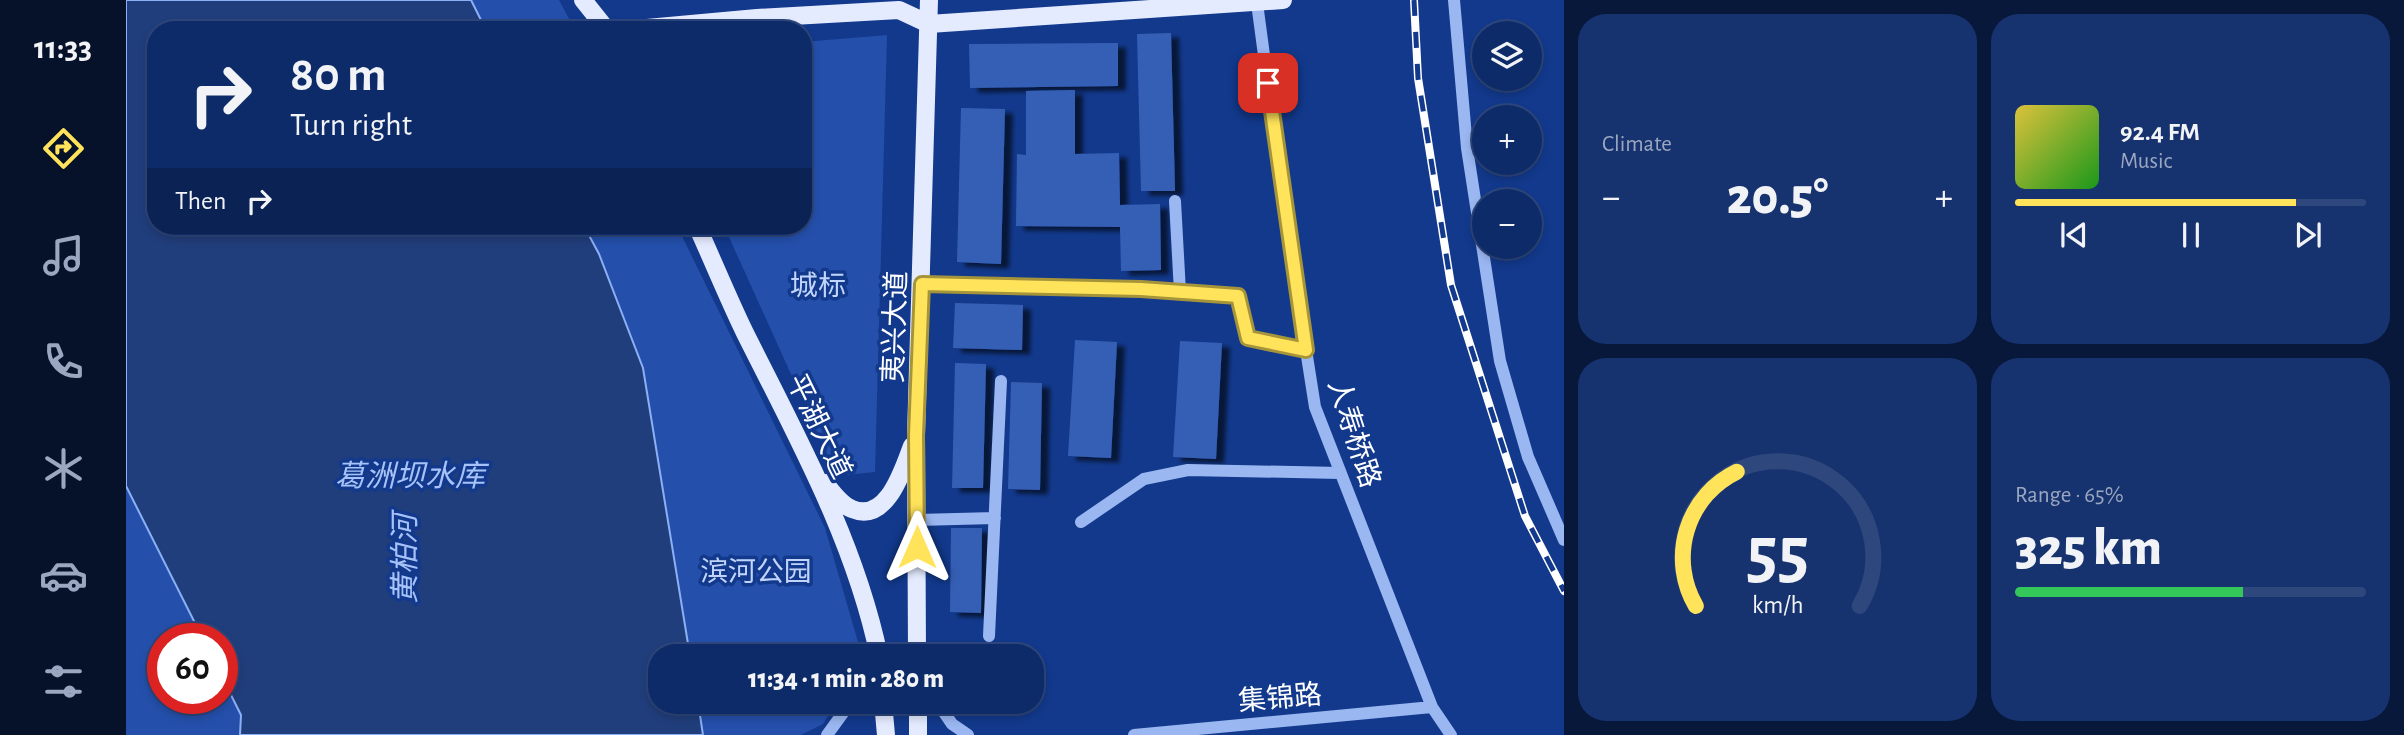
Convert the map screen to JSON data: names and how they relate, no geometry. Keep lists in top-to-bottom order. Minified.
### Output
{"streets":{"main road":["夷兴大道","平湖大道"],"street":["人寿桥路","集锦路"]},"crossings":[["人寿桥路","集锦路"]],"water":["葛洲坝水库","黄柏河"],"parks":["城标","滨河公园"],"page":{"tabs":"11:33","tile":["Climate",["Range · 65%","325 km"]],"map_buttons":["+","−"],"turn":["80 m","Turn right"],"song":["92.4 FM","Music"],"then":"Then","heat":["−","20.5°","+"],"limit":"60","trip":"11:34 · 1 min · 280 m","gauge":["55","km/h"]}}
